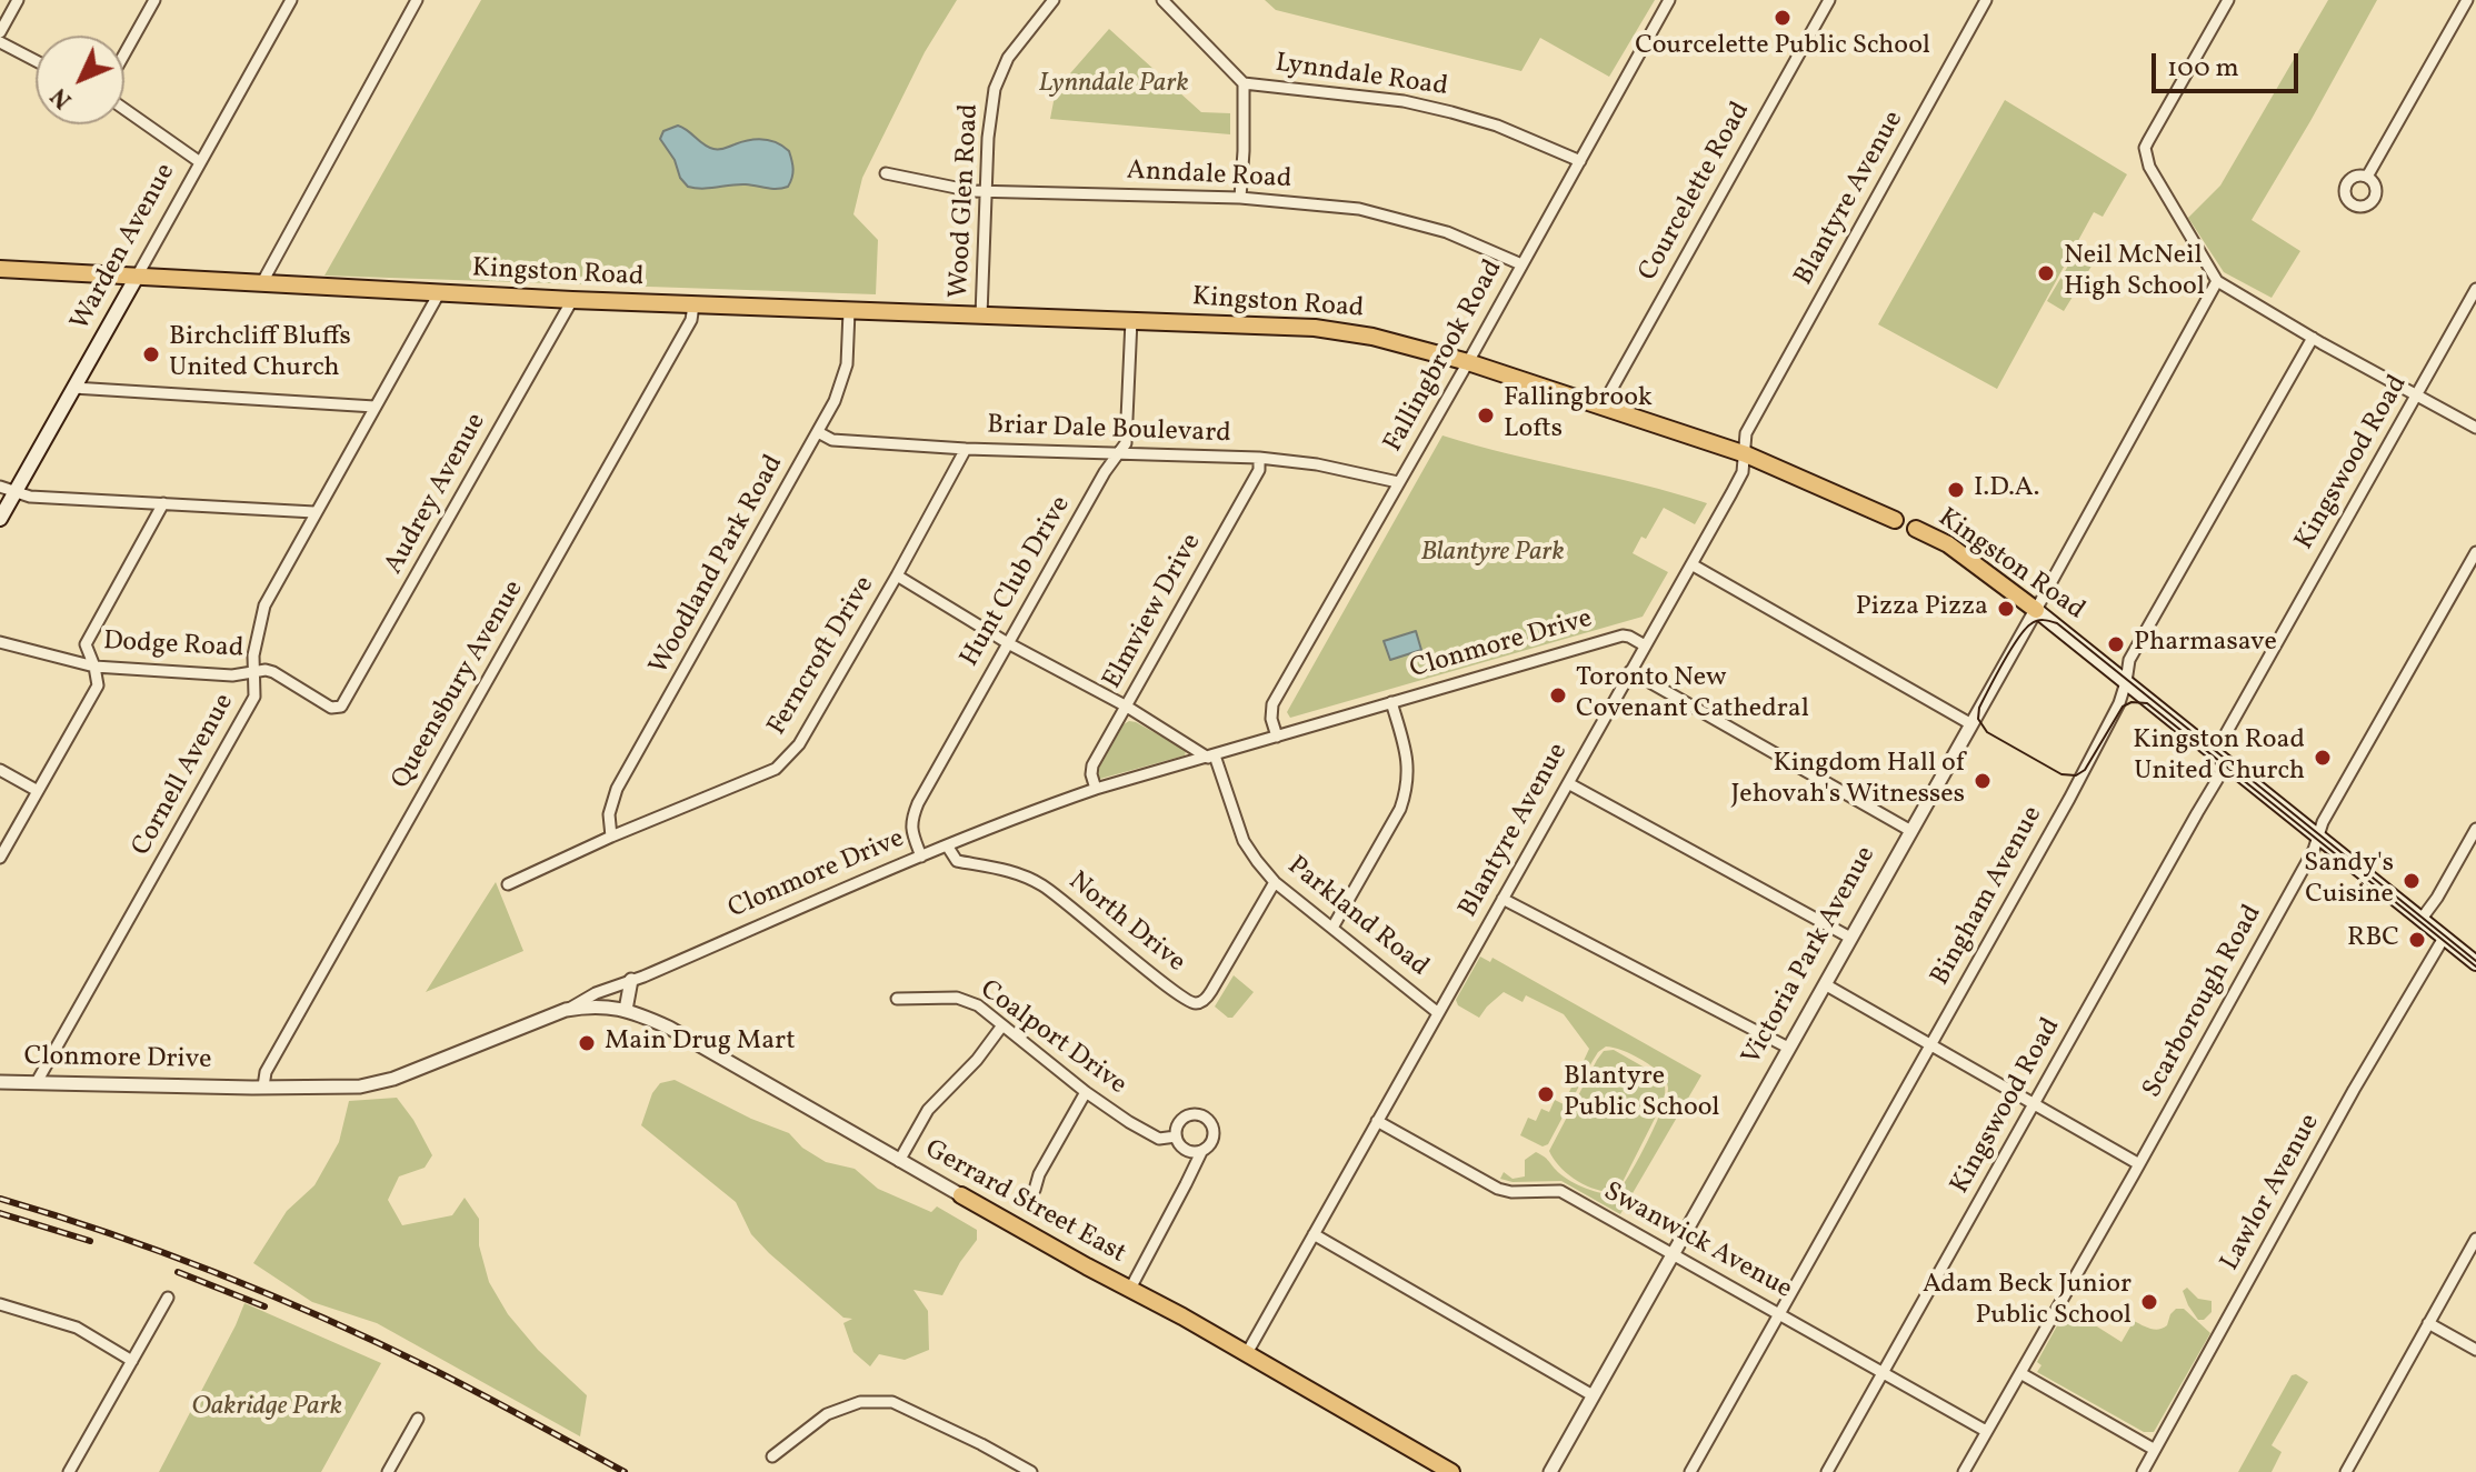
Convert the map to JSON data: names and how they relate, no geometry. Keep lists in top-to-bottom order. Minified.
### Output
{"streets":{"main road":["Warden Avenue","Kingston Road","Gerrard Street East"],"street":["Lynndale Road","Anndale Road","Courcelette Road","Blantyre Avenue","Wood Glen Road","Fallingbrook Road","Briar Dale Boulevard","Kingswood Road","Audrey Avenue","Woodland Park Road","Hunt Club Drive","Elmview Drive","Clonmore Drive","Dodge Road","Ferncroft Drive","Queensbury Avenue","Cornell Avenue","Bingham Avenue","Parkland Road","North Drive","Victoria Park Avenue","Scarborough Road","Coalport Drive","Lawlor Avenue","Swanwick Avenue"]},"crossings":[["Lynndale Road","Fallingbrook Road"],["Anndale Road","Wood Glen Road"],["Anndale Road","Fallingbrook Road"],["Courcelette Road","Kingston Road"],["Blantyre Avenue","Kingston Road"],["Blantyre Avenue","Clonmore Drive"],["Blantyre Avenue","Parkland Road"],["Blantyre Avenue","Gerrard Street East"],["Blantyre Avenue","Swanwick Avenue"],["Wood Glen Road","Kingston Road"],["Warden Avenue","Kingston Road"],["Kingston Road","Fallingbrook Road"],["Kingston Road","Kingswood Road"],["Kingston Road","Audrey Avenue"],["Kingston Road","Woodland Park Road"],["Kingston Road","Hunt Club Drive"],["Kingston Road","Queensbury Avenue"],["Kingston Road","Cornell Avenue"],["Kingston Road","Bingham Avenue"],["Kingston Road","Victoria Park Avenue"],["Kingston Road","Scarborough Road"],["Kingston Road","Lawlor Avenue"],["Fallingbrook Road","Briar Dale Boulevard"],["Fallingbrook Road","Clonmore Drive"],["Briar Dale Boulevard","Woodland Park Road"],["Briar Dale Boulevard","Hunt Club Drive"],["Briar Dale Boulevard","Elmview Drive"],["Briar Dale Boulevard","Ferncroft Drive"],["Kingswood Road","Swanwick Avenue"],["Audrey Avenue","Dodge Road"],["Woodland Park Road","Ferncroft Drive"],["Hunt Club Drive","Clonmore Drive"],["Elmview Drive","Clonmore Drive"],["Clonmore Drive","Queensbury Avenue"],["Clonmore Drive","Cornell Avenue"],["Clonmore Drive","Parkland Road"],["Clonmore Drive","North Drive"],["Clonmore Drive","Gerrard Street East"],["Dodge Road","Cornell Avenue"],["Bingham Avenue","Swanwick Avenue"],["Parkland Road","North Drive"],["Victoria Park Avenue","Swanwick Avenue"],["Scarborough Road","Swanwick Avenue"]],"parks":["Lynndale Park","Blantyre Park","Oakridge Park"],"places":["Courcelette Public School","Neil McNeil High School","Birchcliff Bluffs United Church","Fallingbrook Lofts","I.D.A.","Pizza Pizza","Pharmasave","Toronto New Covenant Cathedral","Kingston Road United Church","Kingdom Hall of Jehovah's Witnesses","Sandy's Cuisine","RBC","Main Drug Mart","Blantyre Public School","Adam Beck Junior Public School"],"scale_bar":"100 m","north":"bottom left"}
